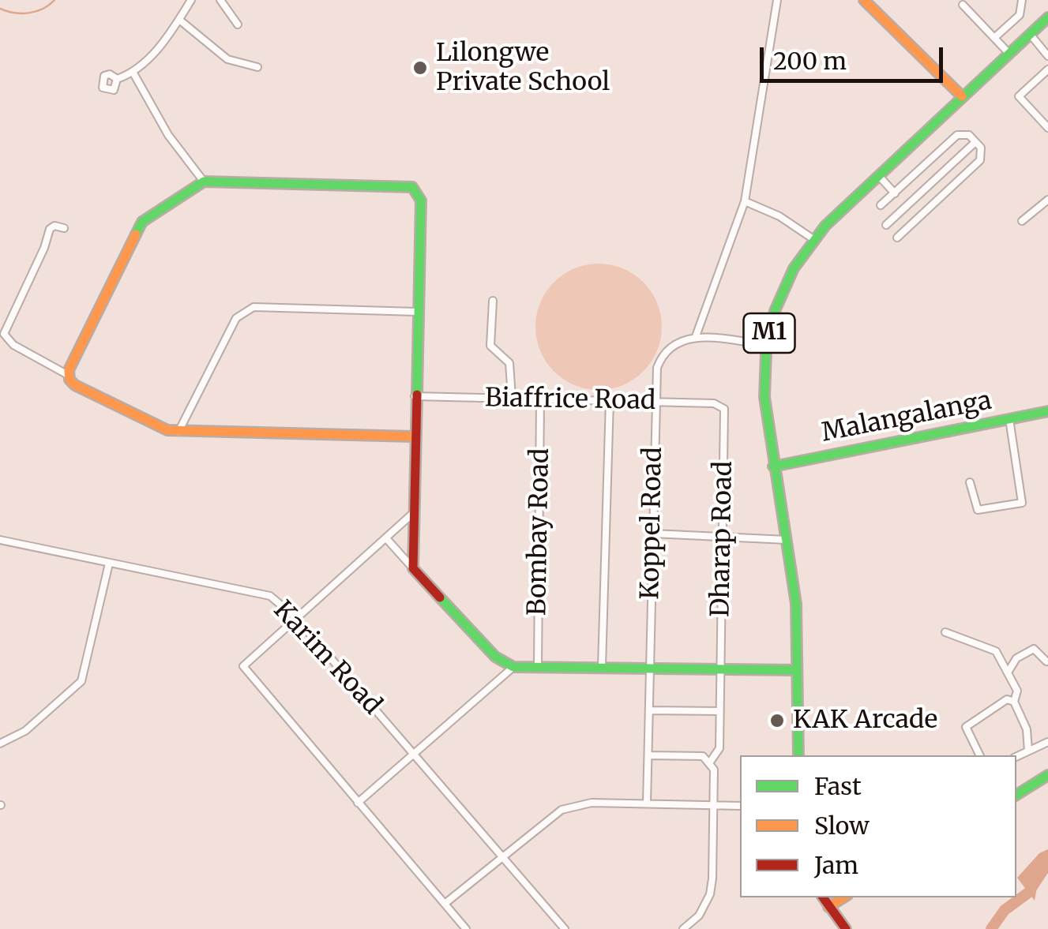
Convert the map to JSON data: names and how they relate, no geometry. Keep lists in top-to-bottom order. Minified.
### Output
{"streets":{"main road":["M1","Malangalanga"],"street":["Biaffrice Road","Koppel Road","Bombay Road","Dharap Road","Karim Road"]},"crossings":[["M1","Malangalanga"],["Biaffrice Road","Koppel Road"],["Biaffrice Road","Bombay Road"],["Biaffrice Road","Dharap Road"]],"places":["Lilongwe Private School","KAK Arcade"],"legend":["Fast","Slow","Jam"],"scale_bar":"200 m"}
